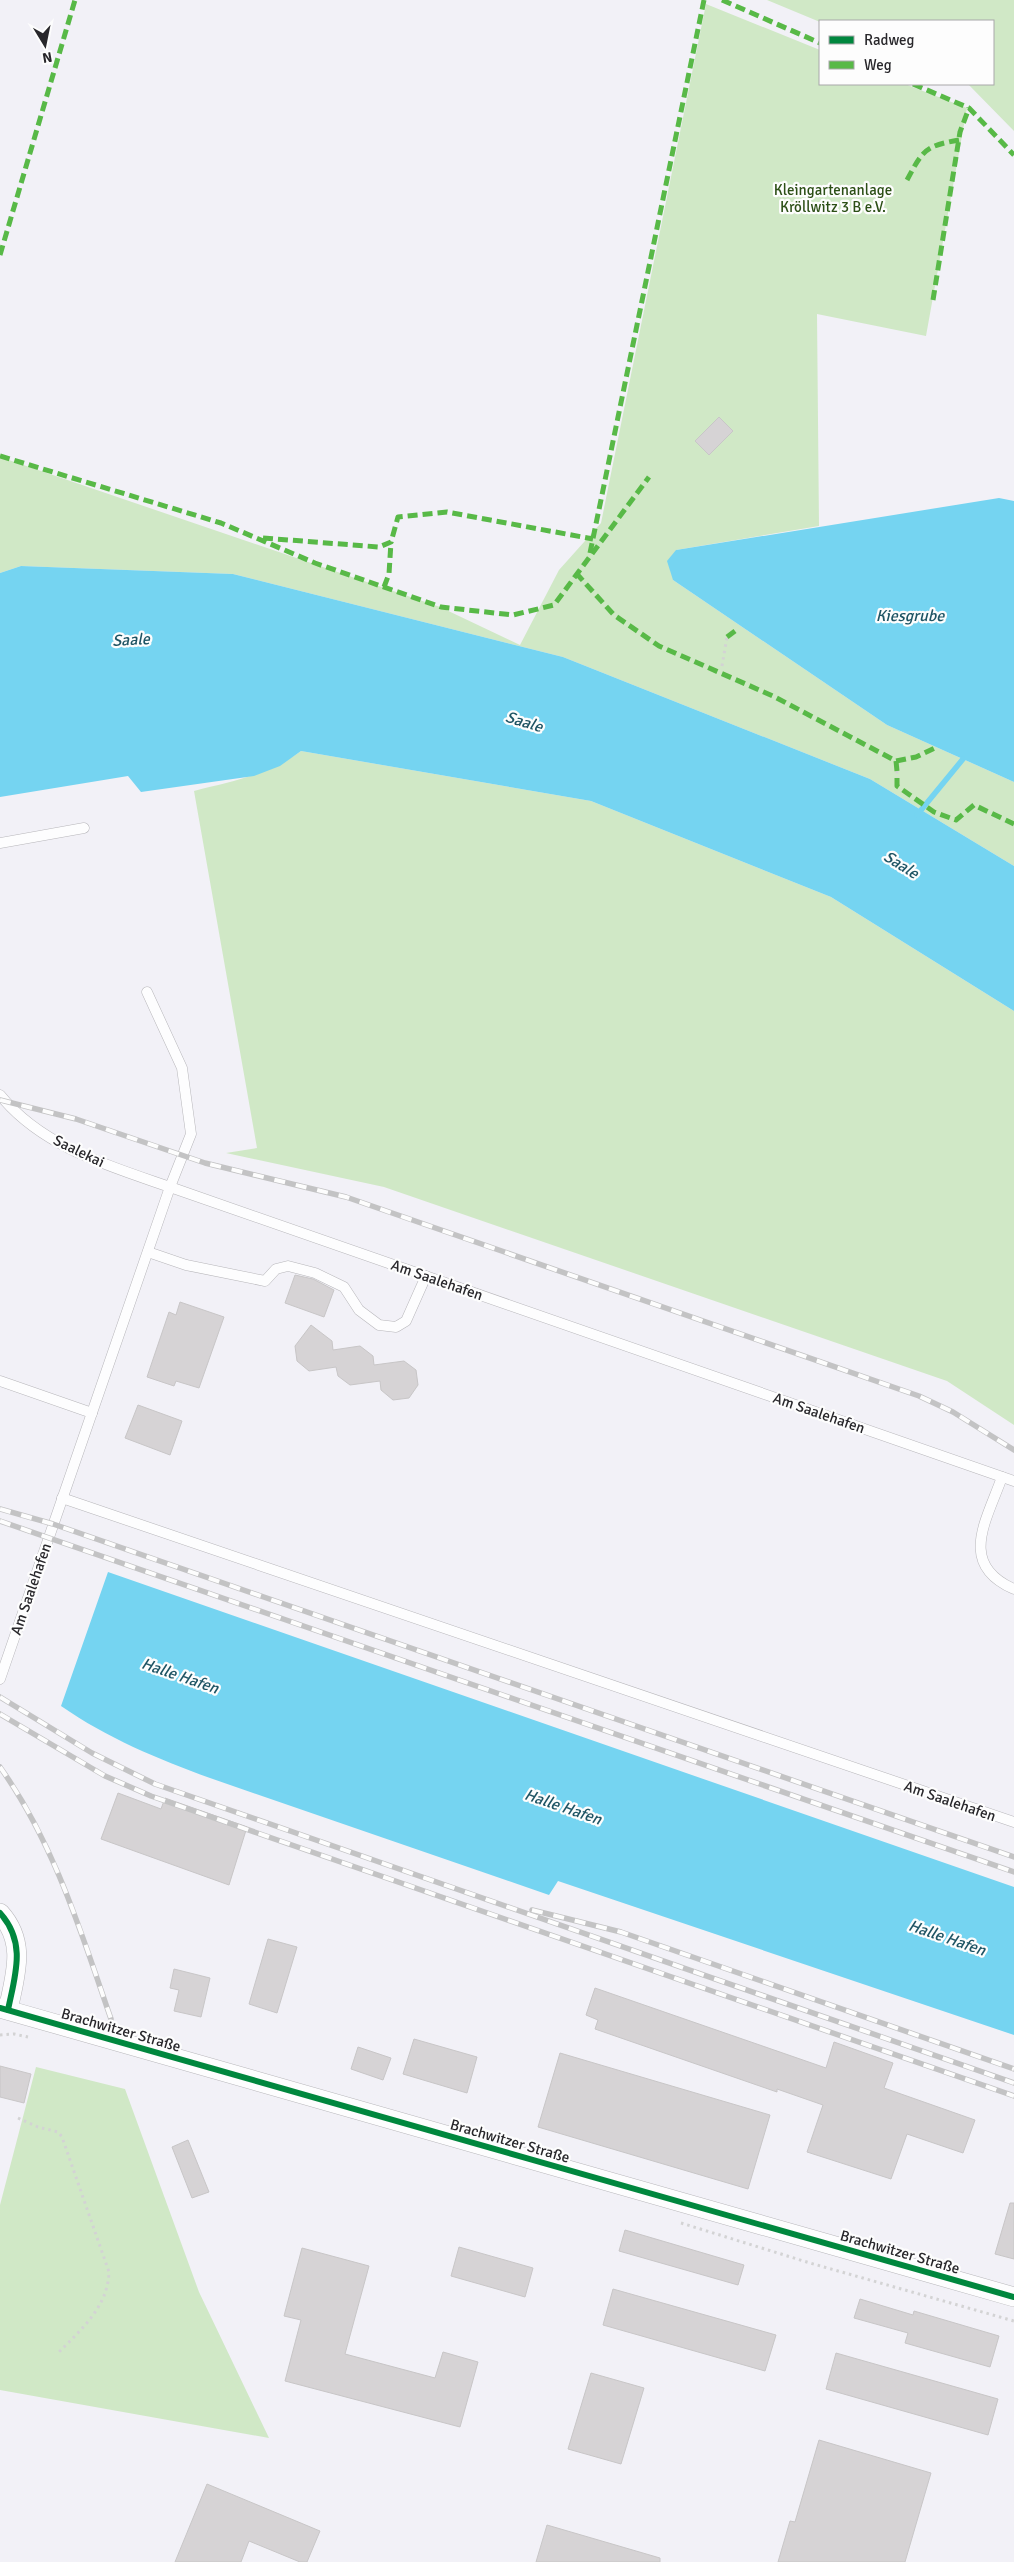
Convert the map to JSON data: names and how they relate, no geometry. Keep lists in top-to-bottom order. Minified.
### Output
{"streets":{"street":["Brachwitzer Straße"],"lane":["Saalekai","Am Saalehafen"]},"crossings":[["Saalekai","Am Saalehafen"]],"water":["Kiesgrube","Saale","Halle Hafen"],"parks":["Kleingartenanlage Kröllwitz 3 B e.V."],"legend":["Radweg","Weg"],"north":"bottom"}
